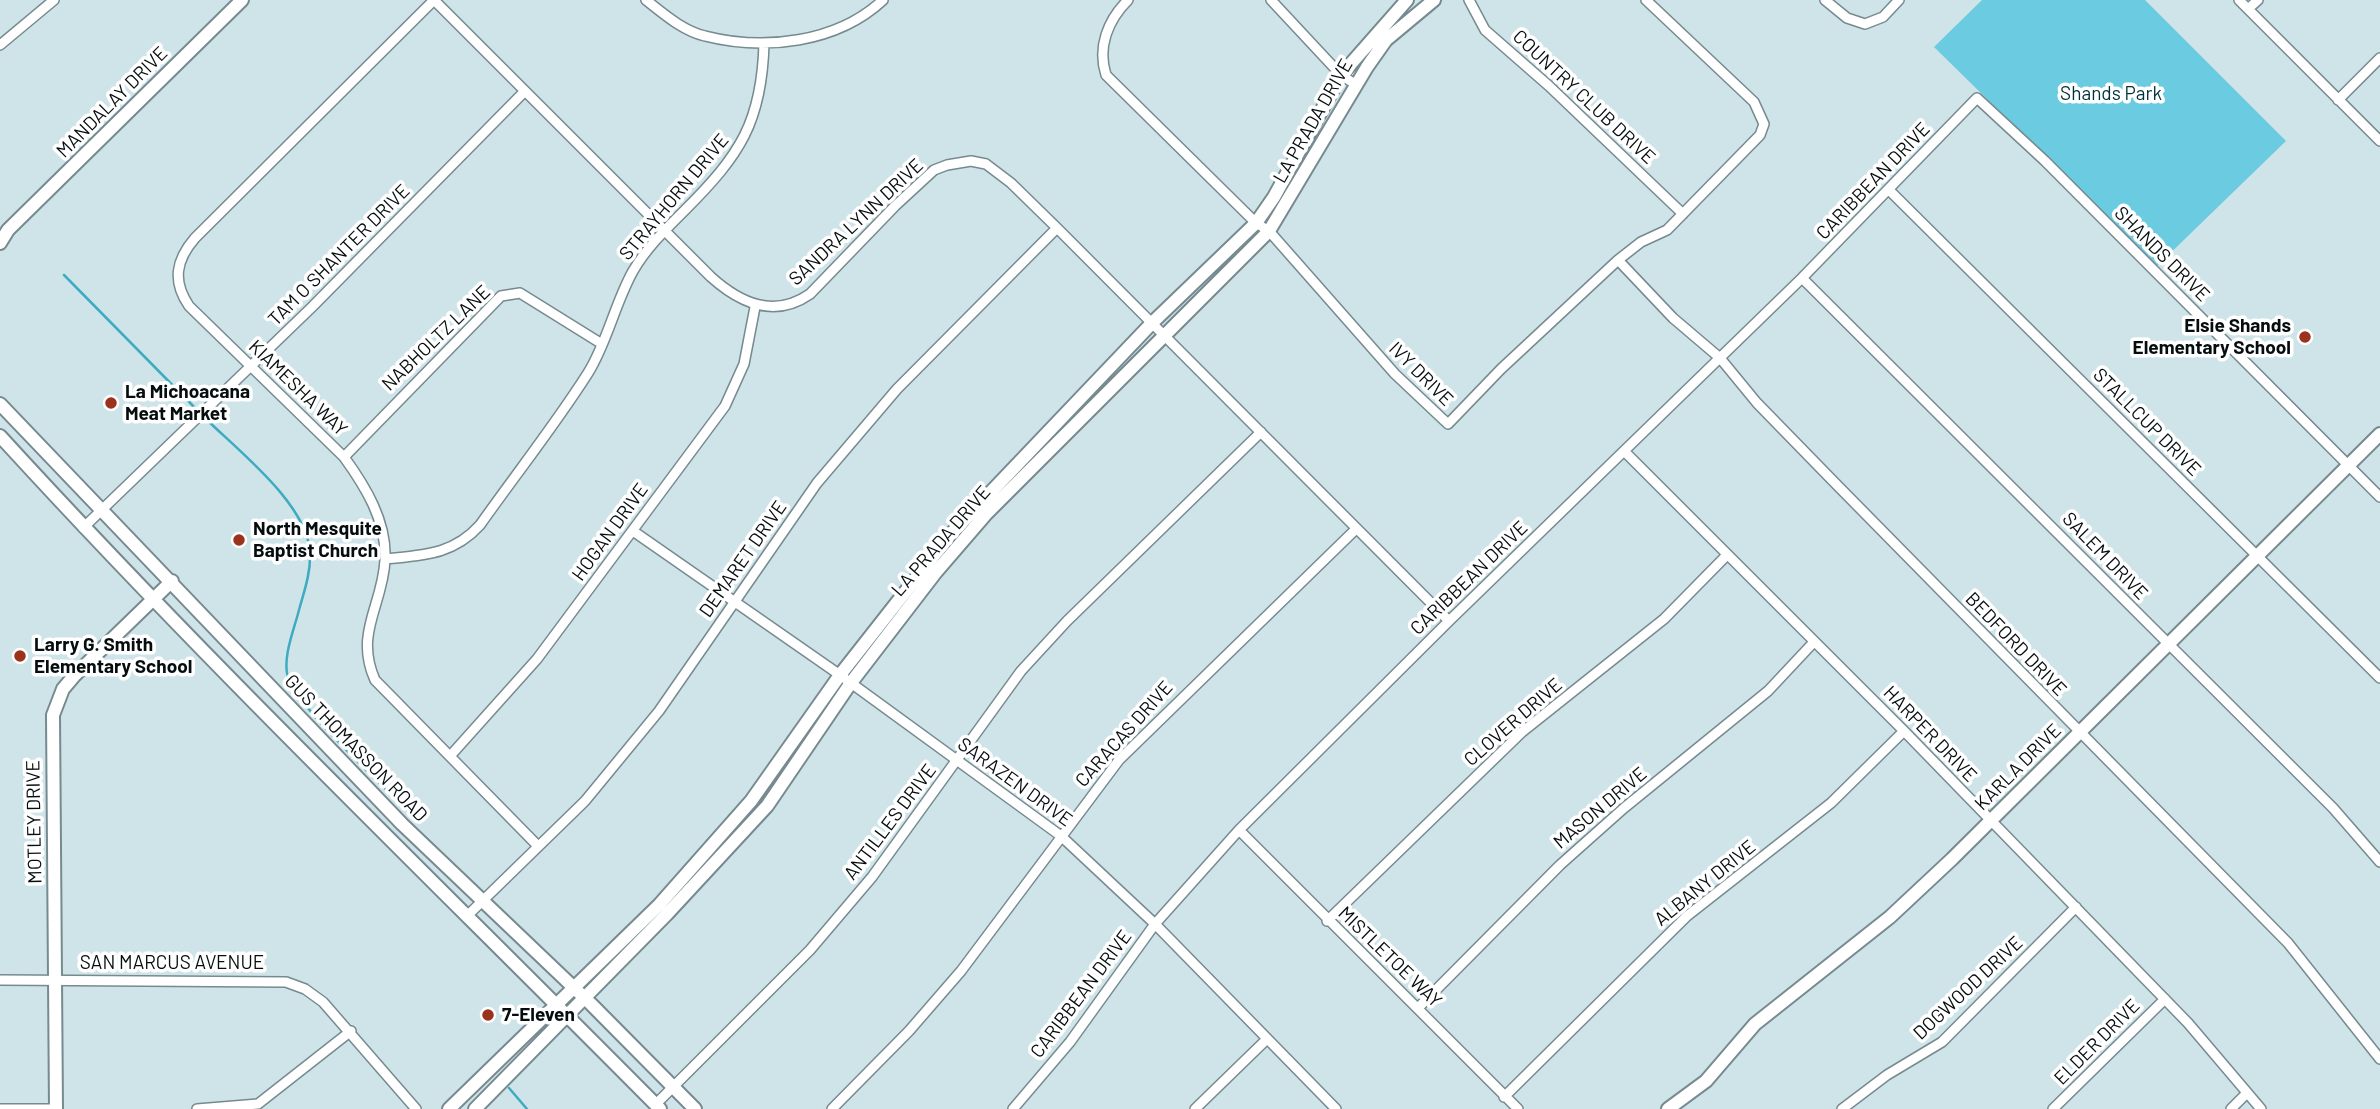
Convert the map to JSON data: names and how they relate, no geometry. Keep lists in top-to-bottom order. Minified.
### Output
{"streets":{"main road":["MANDALAY DRIVE","LA PRADA DRIVE","GUS THOMASSON ROAD","KARLA DRIVE","MOTLEY DRIVE"],"street":["COUNTRY CLUB DRIVE","CARIBBEAN DRIVE","STRAYHORN DRIVE","SANDRA LYNN DRIVE","SHANDS DRIVE","TAM O SHANTER DRIVE","NABHOLTZ LANE","IVY DRIVE","KIAMESHA WAY","STALLCUP DRIVE","HOGAN DRIVE","SALEM DRIVE","DEMARET DRIVE","BEDFORD DRIVE","CLOVER DRIVE","CARACAS DRIVE","HARPER DRIVE","SARAZEN DRIVE","MASON DRIVE","ANTILLES DRIVE","ALBANY DRIVE","MISTLETOE WAY","SAN MARCUS AVENUE","DOGWOOD DRIVE","ELDER DRIVE"]},"crossings":[["COUNTRY CLUB DRIVE","IVY DRIVE"],["LA PRADA DRIVE","SANDRA LYNN DRIVE"],["LA PRADA DRIVE","IVY DRIVE"],["LA PRADA DRIVE","GUS THOMASSON ROAD"],["LA PRADA DRIVE","SARAZEN DRIVE"],["CARIBBEAN DRIVE","SANDRA LYNN DRIVE"],["CARIBBEAN DRIVE","SHANDS DRIVE"],["CARIBBEAN DRIVE","STALLCUP DRIVE"],["CARIBBEAN DRIVE","SALEM DRIVE"],["CARIBBEAN DRIVE","BEDFORD DRIVE"],["CARIBBEAN DRIVE","HARPER DRIVE"],["CARIBBEAN DRIVE","SARAZEN DRIVE"],["CARIBBEAN DRIVE","MISTLETOE WAY"],["STRAYHORN DRIVE","NABHOLTZ LANE"],["STRAYHORN DRIVE","KIAMESHA WAY"],["SANDRA LYNN DRIVE","HOGAN DRIVE"],["SANDRA LYNN DRIVE","DEMARET DRIVE"],["SANDRA LYNN DRIVE","CARACAS DRIVE"],["SANDRA LYNN DRIVE","ANTILLES DRIVE"],["SHANDS DRIVE","KARLA DRIVE"],["TAM O SHANTER DRIVE","KIAMESHA WAY"],["TAM O SHANTER DRIVE","GUS THOMASSON ROAD"],["NABHOLTZ LANE","KIAMESHA WAY"],["IVY DRIVE","BEDFORD DRIVE"],["KIAMESHA WAY","HOGAN DRIVE"],["KIAMESHA WAY","DEMARET DRIVE"],["STALLCUP DRIVE","KARLA DRIVE"],["HOGAN DRIVE","SARAZEN DRIVE"],["SALEM DRIVE","KARLA DRIVE"],["DEMARET DRIVE","GUS THOMASSON ROAD"],["DEMARET DRIVE","SARAZEN DRIVE"],["BEDFORD DRIVE","KARLA DRIVE"],["CLOVER DRIVE","HARPER DRIVE"],["CLOVER DRIVE","MISTLETOE WAY"],["CARACAS DRIVE","SARAZEN DRIVE"],["HARPER DRIVE","KARLA DRIVE"],["HARPER DRIVE","MASON DRIVE"],["HARPER DRIVE","ALBANY DRIVE"],["HARPER DRIVE","DOGWOOD DRIVE"],["HARPER DRIVE","ELDER DRIVE"],["GUS THOMASSON ROAD","MOTLEY DRIVE"],["GUS THOMASSON ROAD","ANTILLES DRIVE"],["SARAZEN DRIVE","ANTILLES DRIVE"],["MASON DRIVE","MISTLETOE WAY"],["MOTLEY DRIVE","SAN MARCUS AVENUE"],["ALBANY DRIVE","MISTLETOE WAY"]],"parks":["Shands Park"],"places":["Elsie Shands Elementary School","La Michoacana Meat Market","North Mesquite Baptist Church","Larry G. Smith Elementary School","7-Eleven"]}
